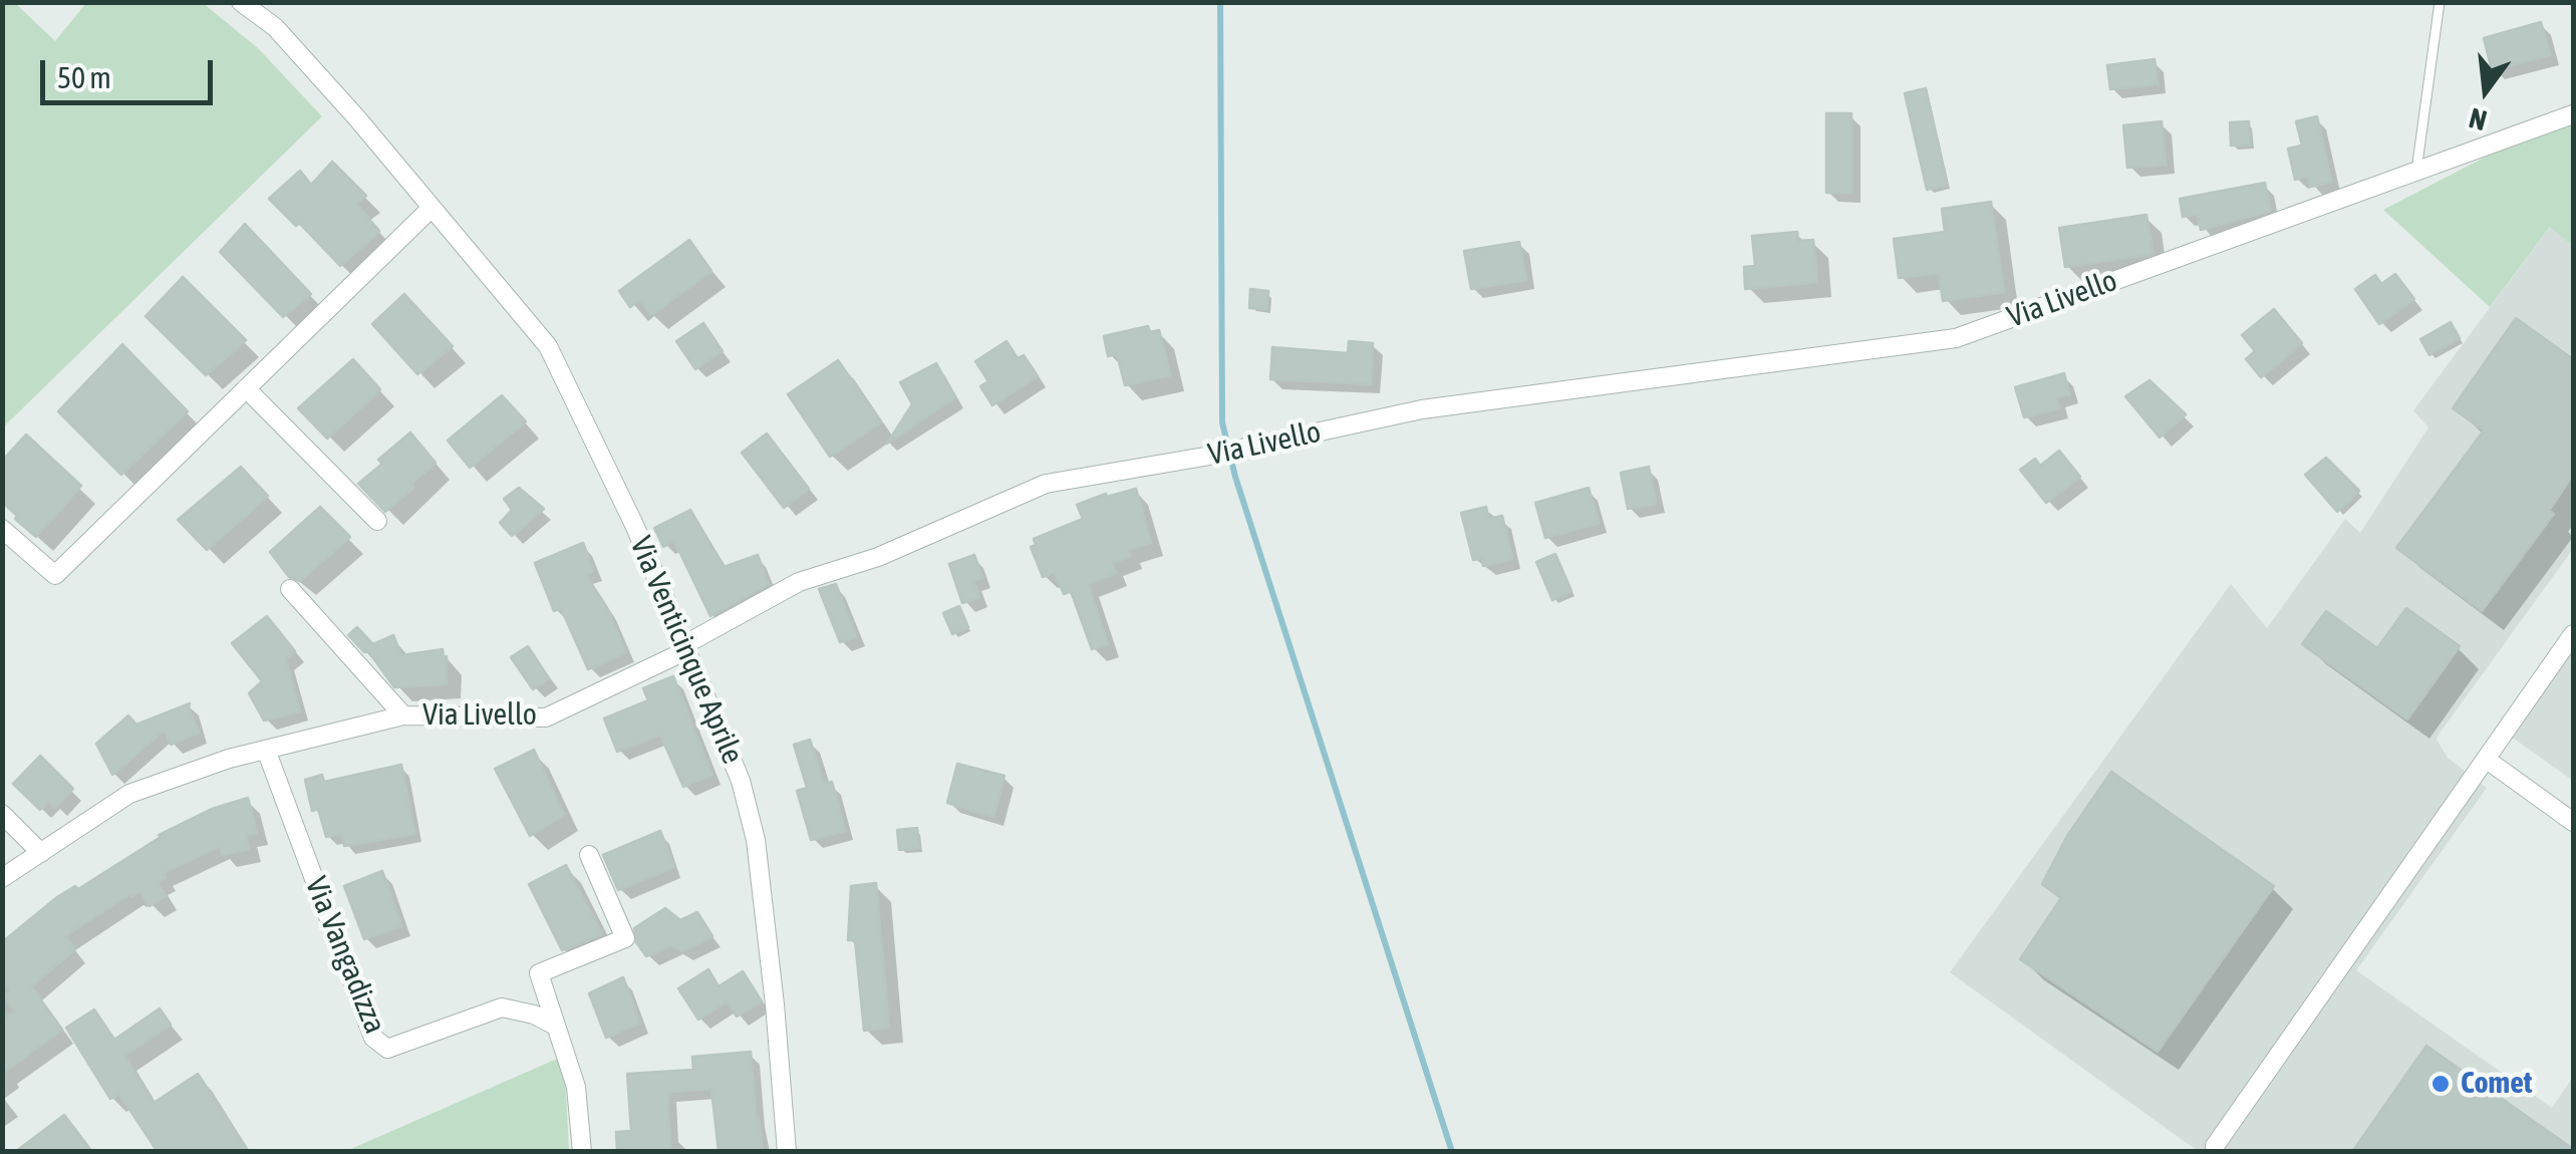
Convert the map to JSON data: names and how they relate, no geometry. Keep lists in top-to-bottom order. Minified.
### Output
{"streets":{"street":["Via Livello","Via Venticinque Aprile","Via Vangadizza"]},"crossings":[["Via Livello","Via Venticinque Aprile"],["Via Livello","Via Vangadizza"]],"places":["Comet"],"scale_bar":"50 m","north":"bottom"}
